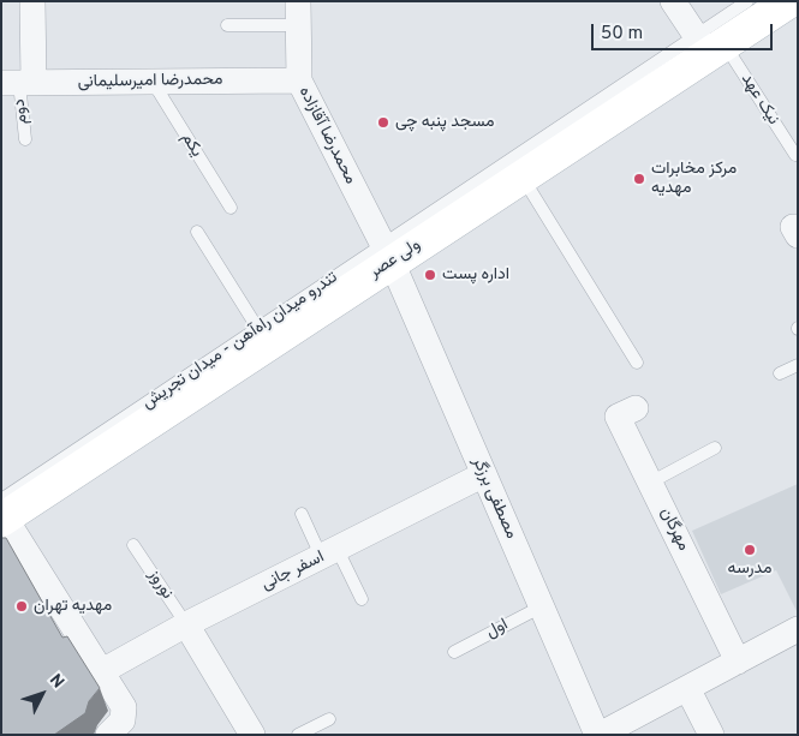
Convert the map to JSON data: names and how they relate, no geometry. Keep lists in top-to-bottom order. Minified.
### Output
{"streets":{"main road":["ولی عصر"],"street":["محمدرضا امیرسلیمانی","محمدرضا آقازاده","مصطفی برزگر","مهرگان","اسفر جانی"],"lane":["نیک عهد","دوم","یکم","نوروز","اول"]},"crossings":[["محمدرضا امیرسلیمانی","دوم"],["محمدرضا امیرسلیمانی","محمدرضا آقازاده"],["محمدرضا امیرسلیمانی","یکم"],["نیک عهد","ولی عصر"],["محمدرضا آقازاده","ولی عصر"],["محمدرضا آقازاده","مصطفی برزگر"],["ولی عصر","مصطفی برزگر"],["مصطفی برزگر","اسفر جانی"],["مصطفی برزگر","اول"],["اسفر جانی","نوروز"]],"places":["مسجد پنبه چی","مرکز مخابرات مهدیه","اداره پست","مدرسه","مهدیه تهران"],"scale_bar":"50 m","north":"top right"}
